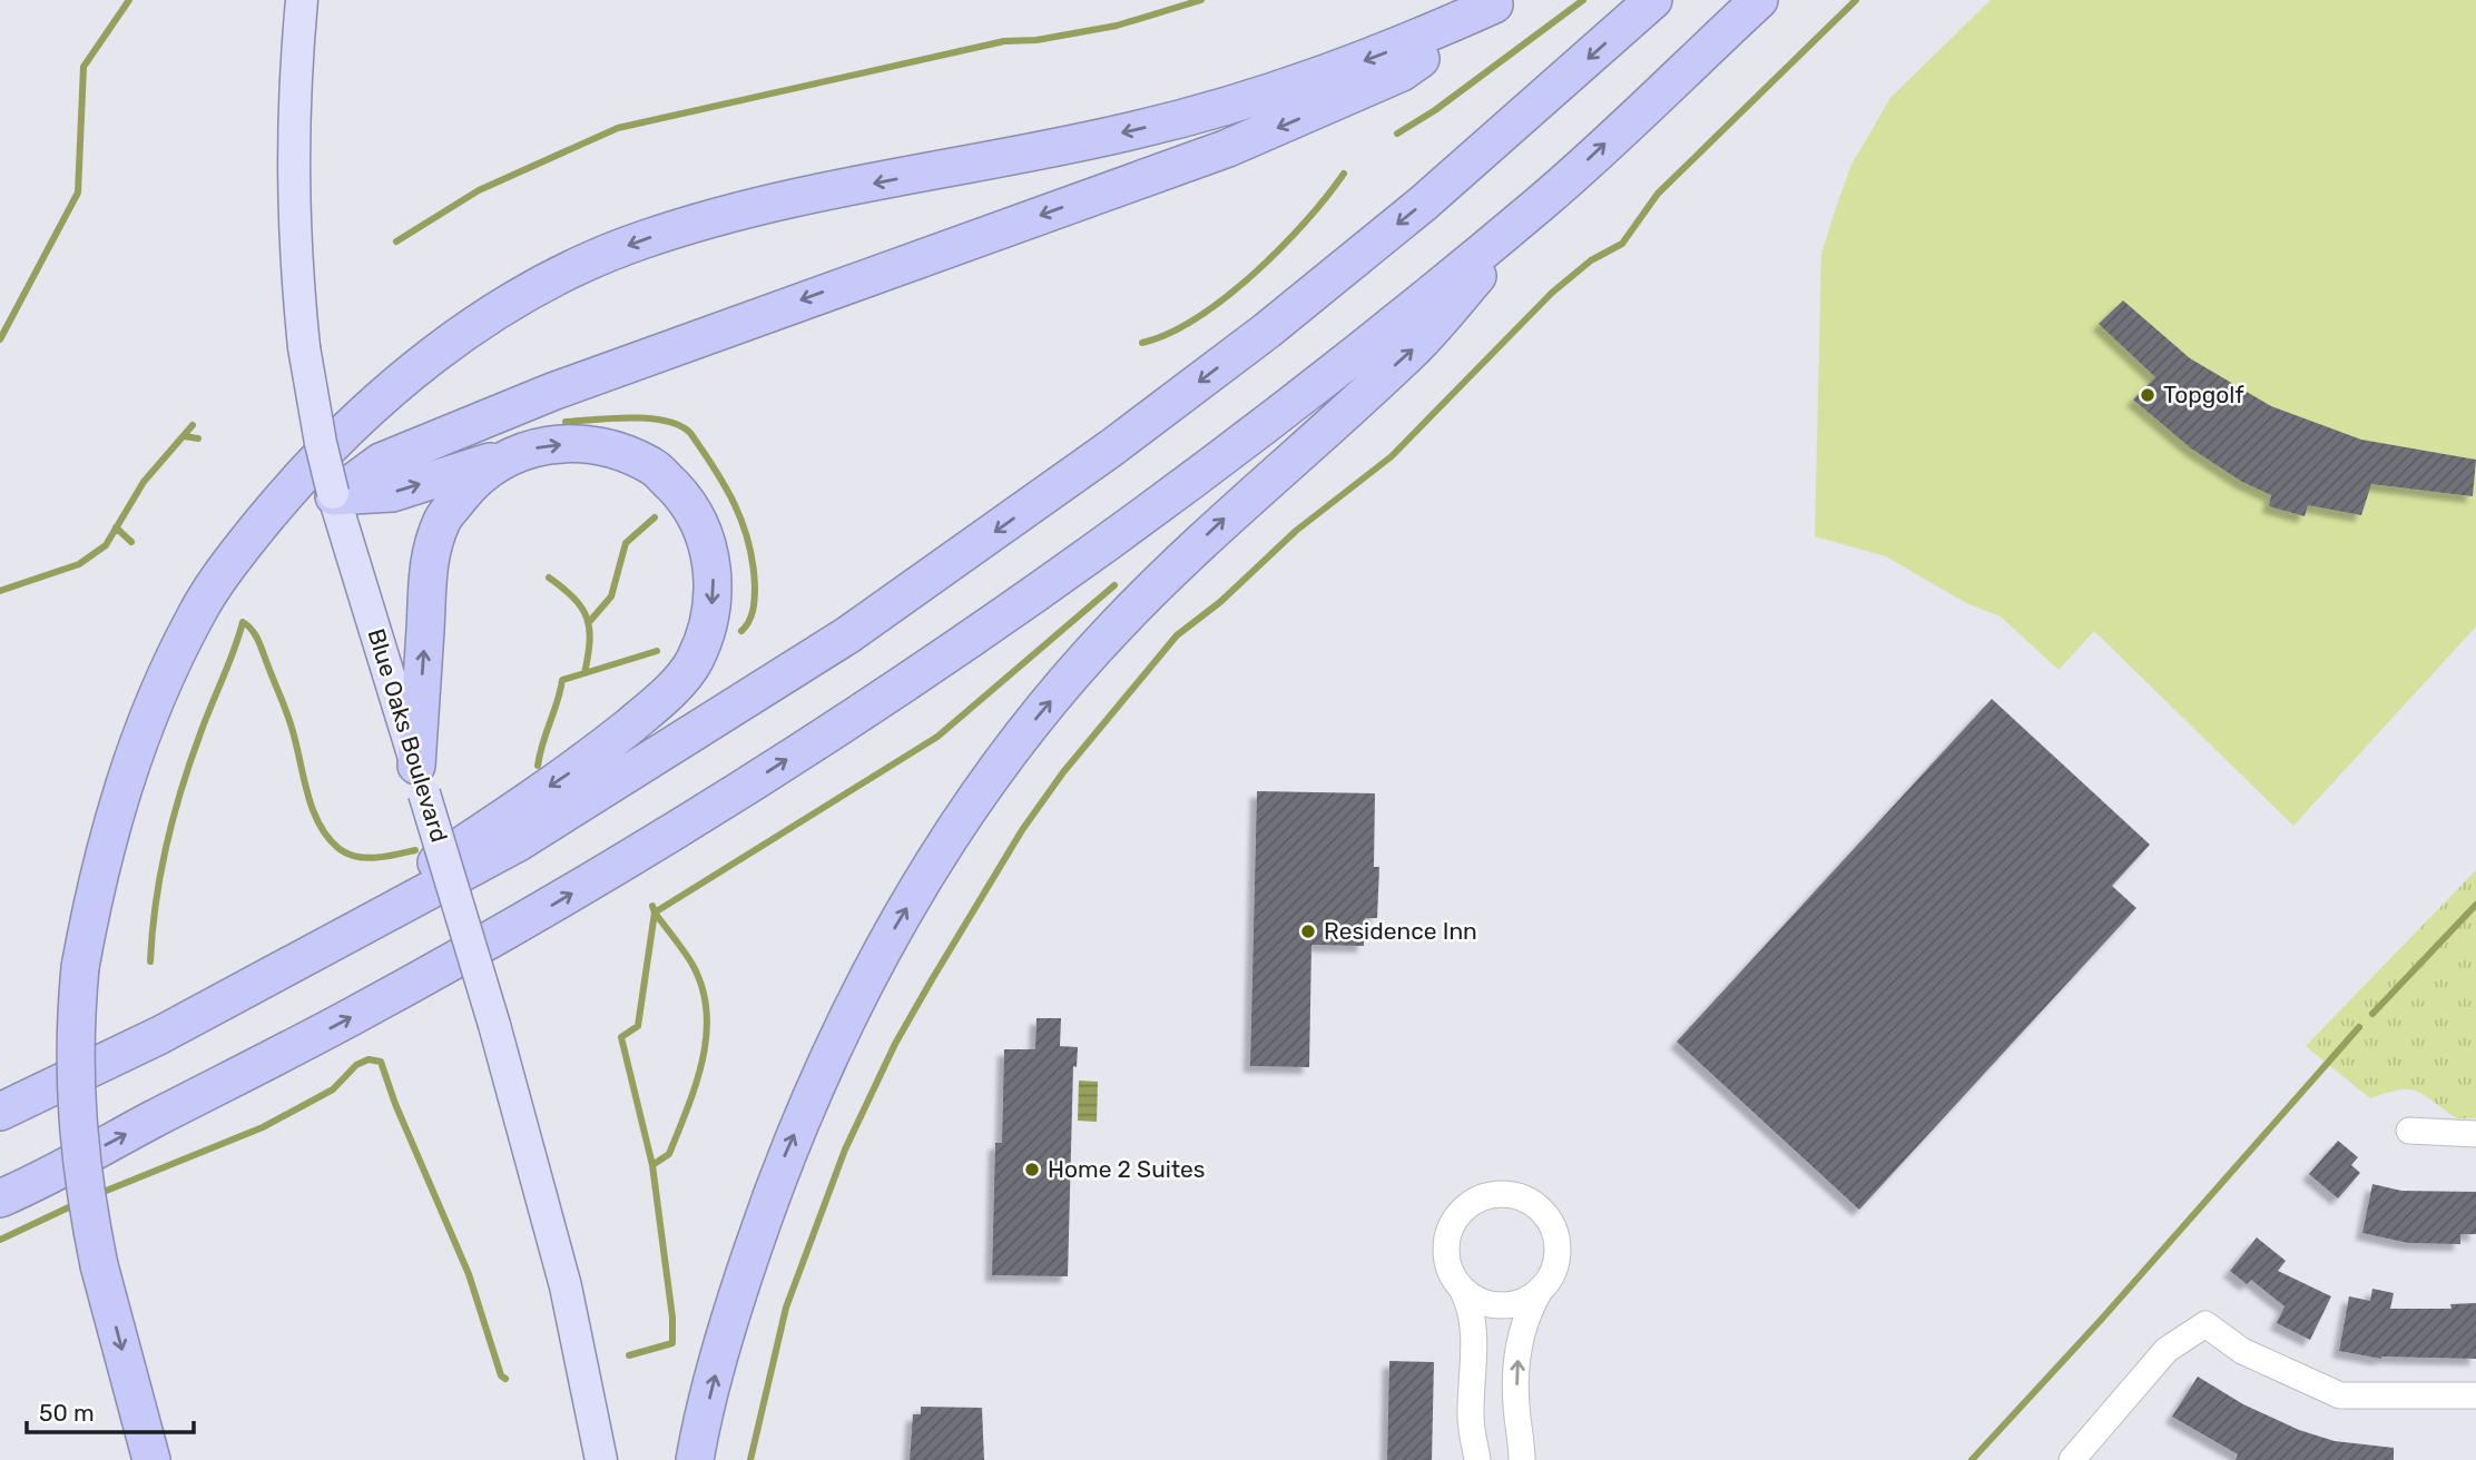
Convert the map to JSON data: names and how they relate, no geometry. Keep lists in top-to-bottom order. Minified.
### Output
{"streets":{"main road":["Blue Oaks Boulevard"]},"places":["Topgolf","Residence Inn","Home 2 Suites"],"scale_bar":"50 m"}
